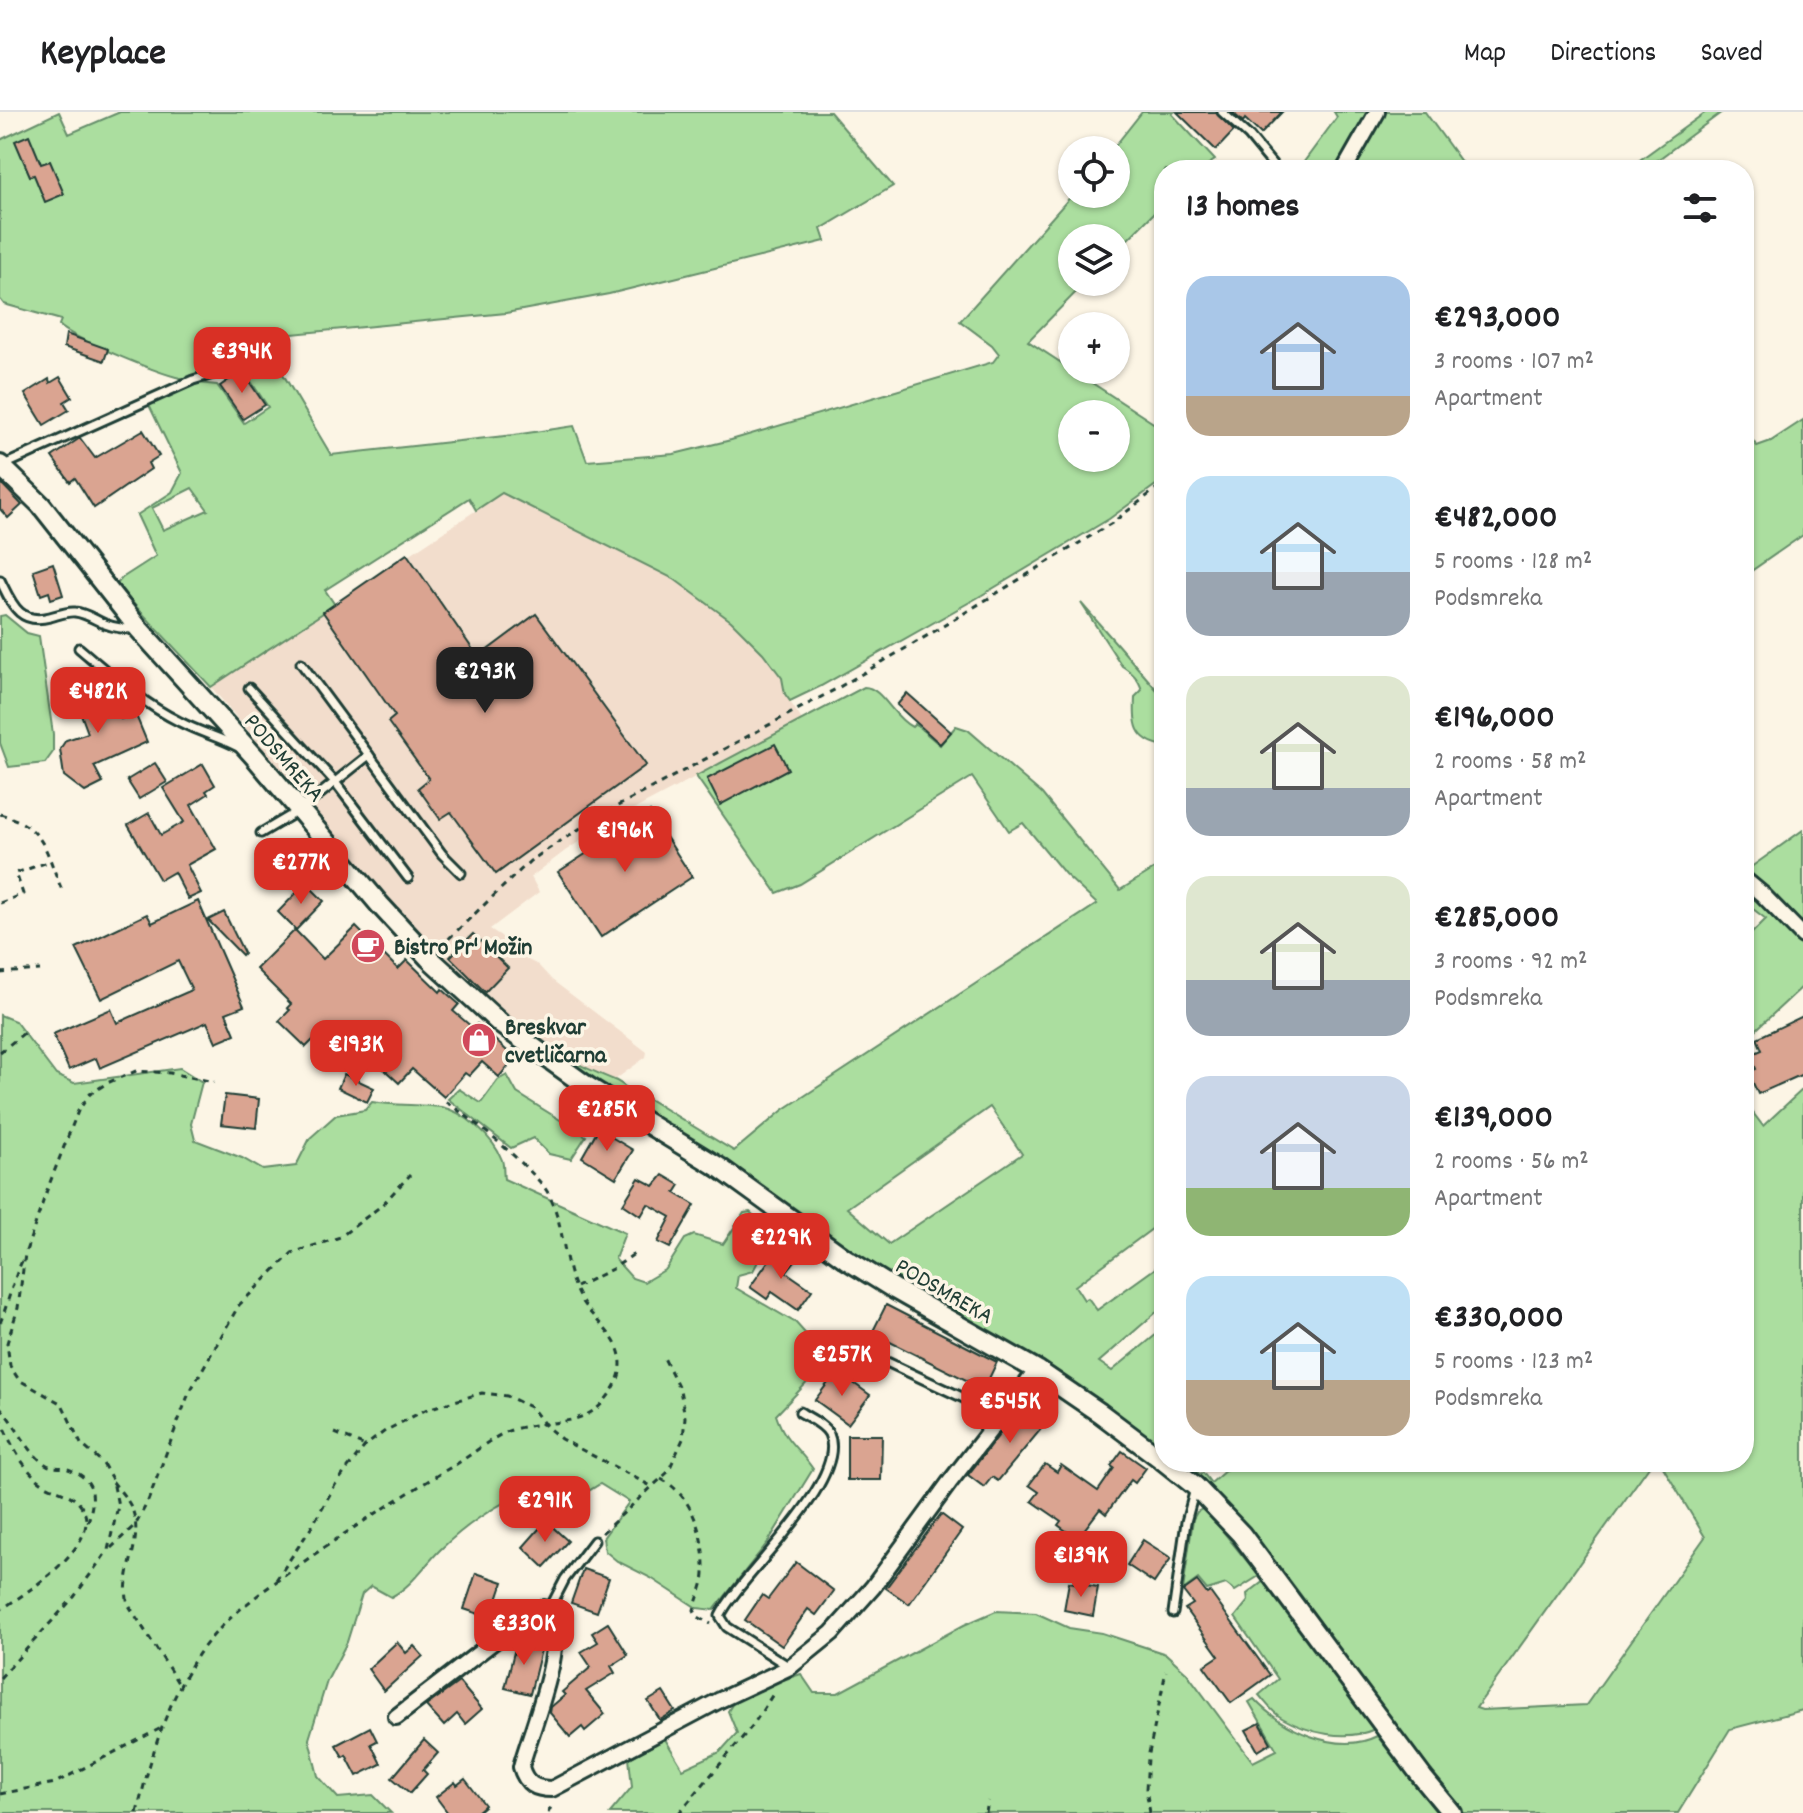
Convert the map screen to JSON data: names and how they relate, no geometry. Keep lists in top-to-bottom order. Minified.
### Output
{"streets":{"street":["PODSMREKA"]},"places":{"cafe":["Bistro Pr' Možin"],"shop":["Breskvar cvetličarna"]},"page":{"header":"Keyplace","nav":["Map","Directions","Saved"],"map_buttons":["+","−"],"heading":"13 homes","list":[{"name":"€293,000","note":"3 rooms · 107 m² · Apartment"},{"name":"€482,000","note":"5 rooms · 128 m² · Podsmreka"},{"name":"€196,000","note":"2 rooms · 58 m² · Apartment"},{"name":"€285,000","note":"3 rooms · 92 m² · Podsmreka"},{"name":"€139,000","note":"2 rooms · 56 m² · Apartment"},{"name":"€330,000","note":"5 rooms · 123 m² · Podsmreka"}],"price":["€394K","€293K","€482K","€196K","€277K","€193K","€285K","€229K","€257K","€545K","€291K","€139K","€330K"]}}
